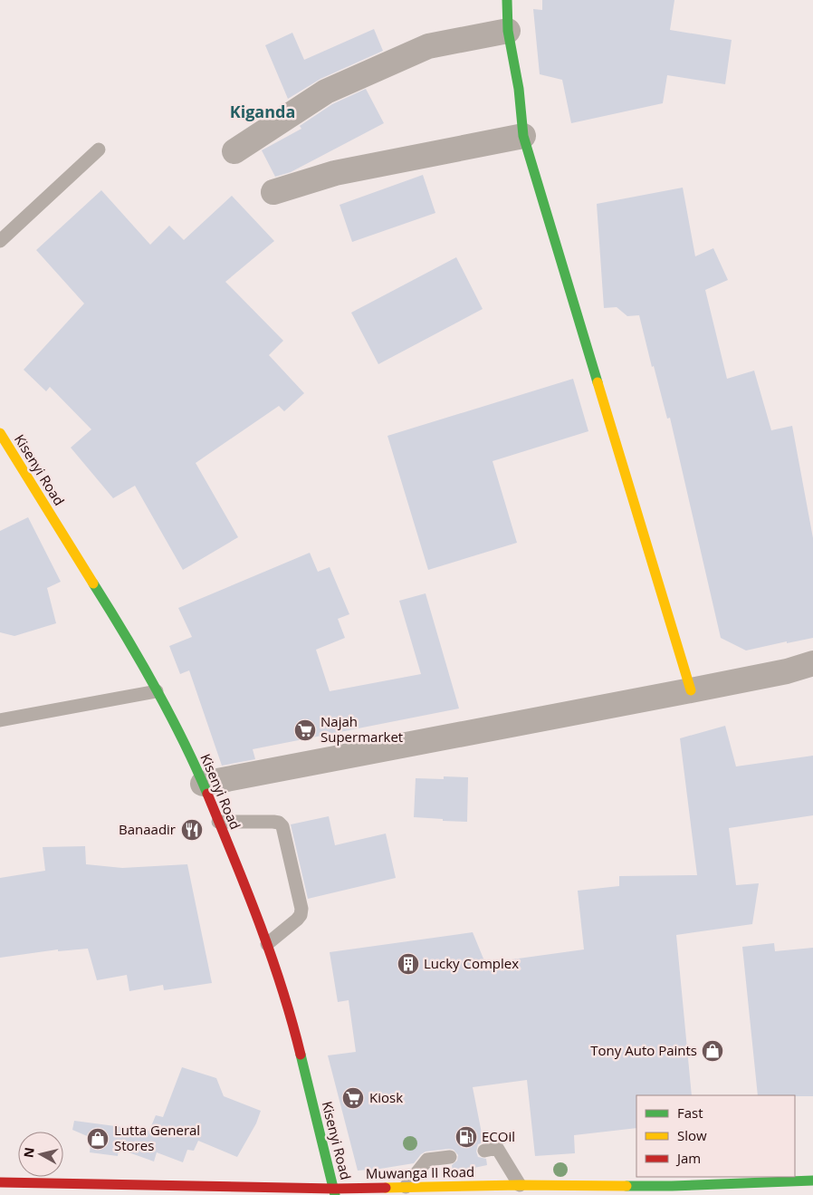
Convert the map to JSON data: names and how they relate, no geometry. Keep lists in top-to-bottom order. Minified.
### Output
{"streets":{"street":["Kisenyi Road","Muwanga II Road"]},"crossings":[["Kisenyi Road","Muwanga II Road"]],"districts":["Kiganda"],"places":{"supermarket":["Najah Supermarket","Kiosk"],"restaurant":["Banaadir"],"building":["Lucky Complex"],"shop":["Tony Auto Paints","Lutta General Stores"],"fuel station":["ECOil"]},"legend":["Fast","Slow","Jam"],"north":"left"}
